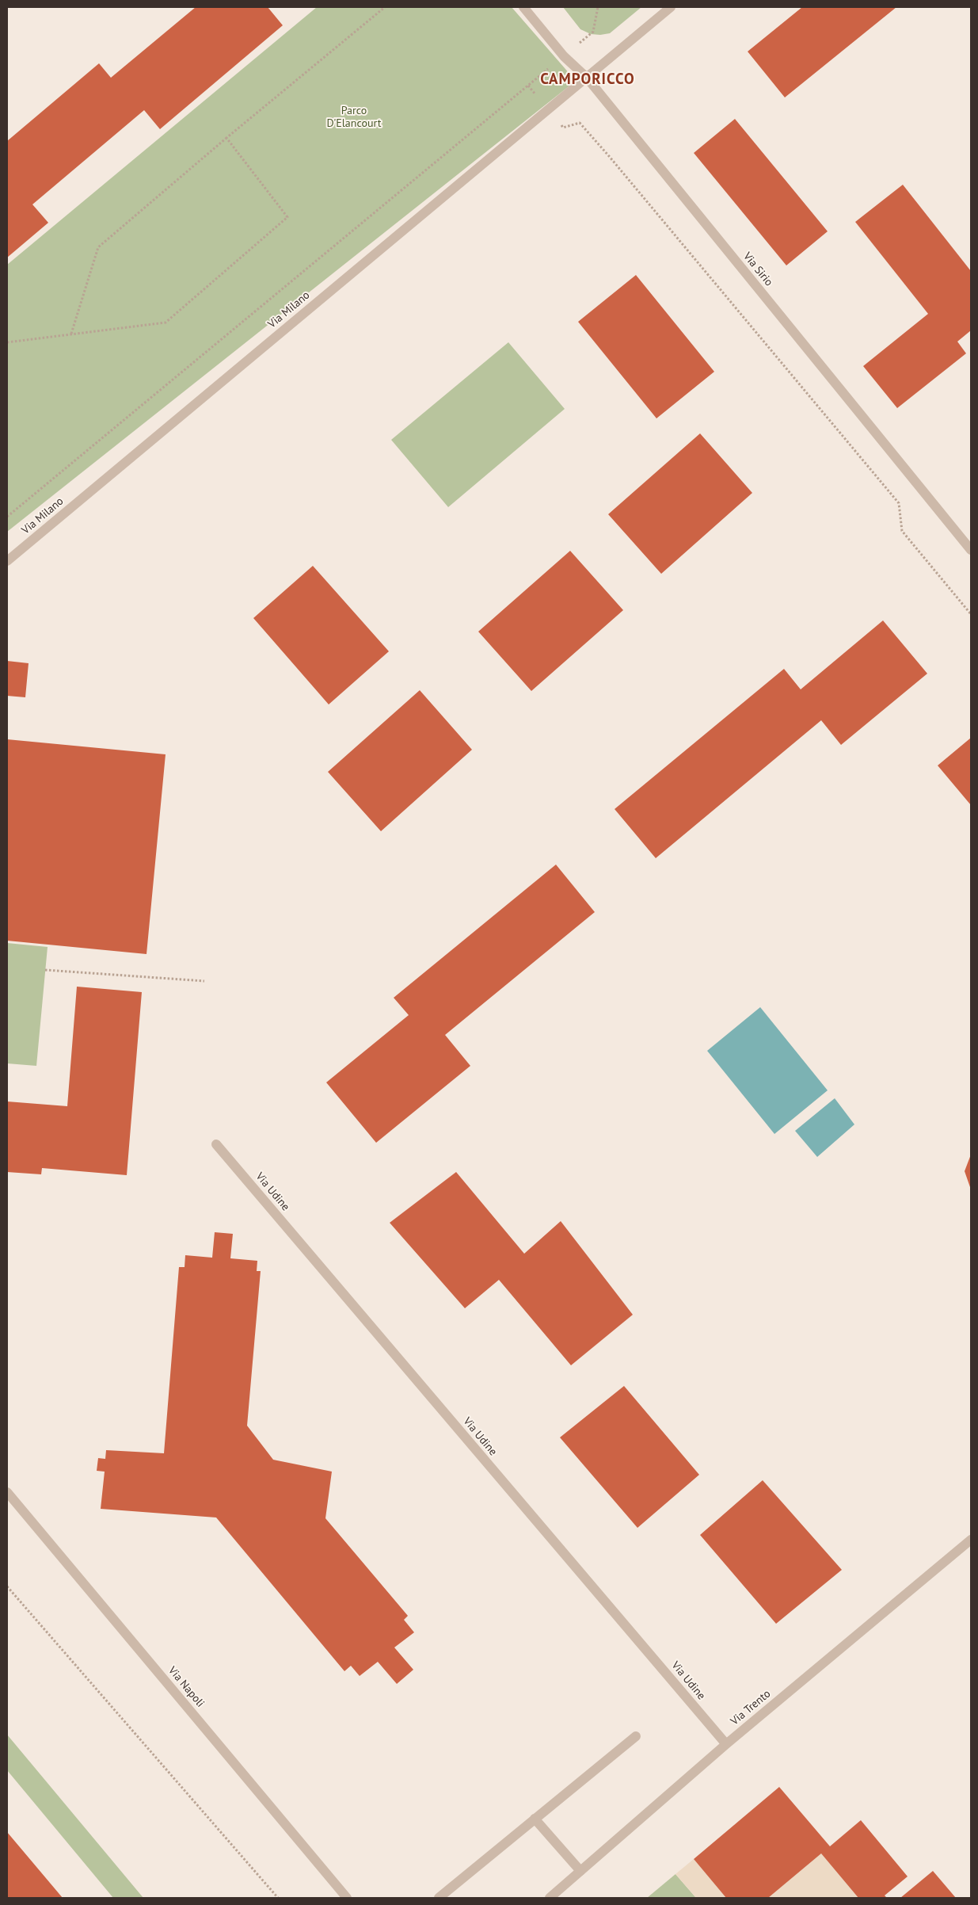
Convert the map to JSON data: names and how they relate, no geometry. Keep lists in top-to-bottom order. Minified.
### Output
{"streets":{"street":["Via Sirio","Via Milano","Via Udine","Via Napoli","Via Trento"]},"crossings":[["Via Sirio","Via Milano"],["Via Udine","Via Trento"]],"districts":["CAMPORICCO"],"parks":["Parco D'Elancourt"]}
